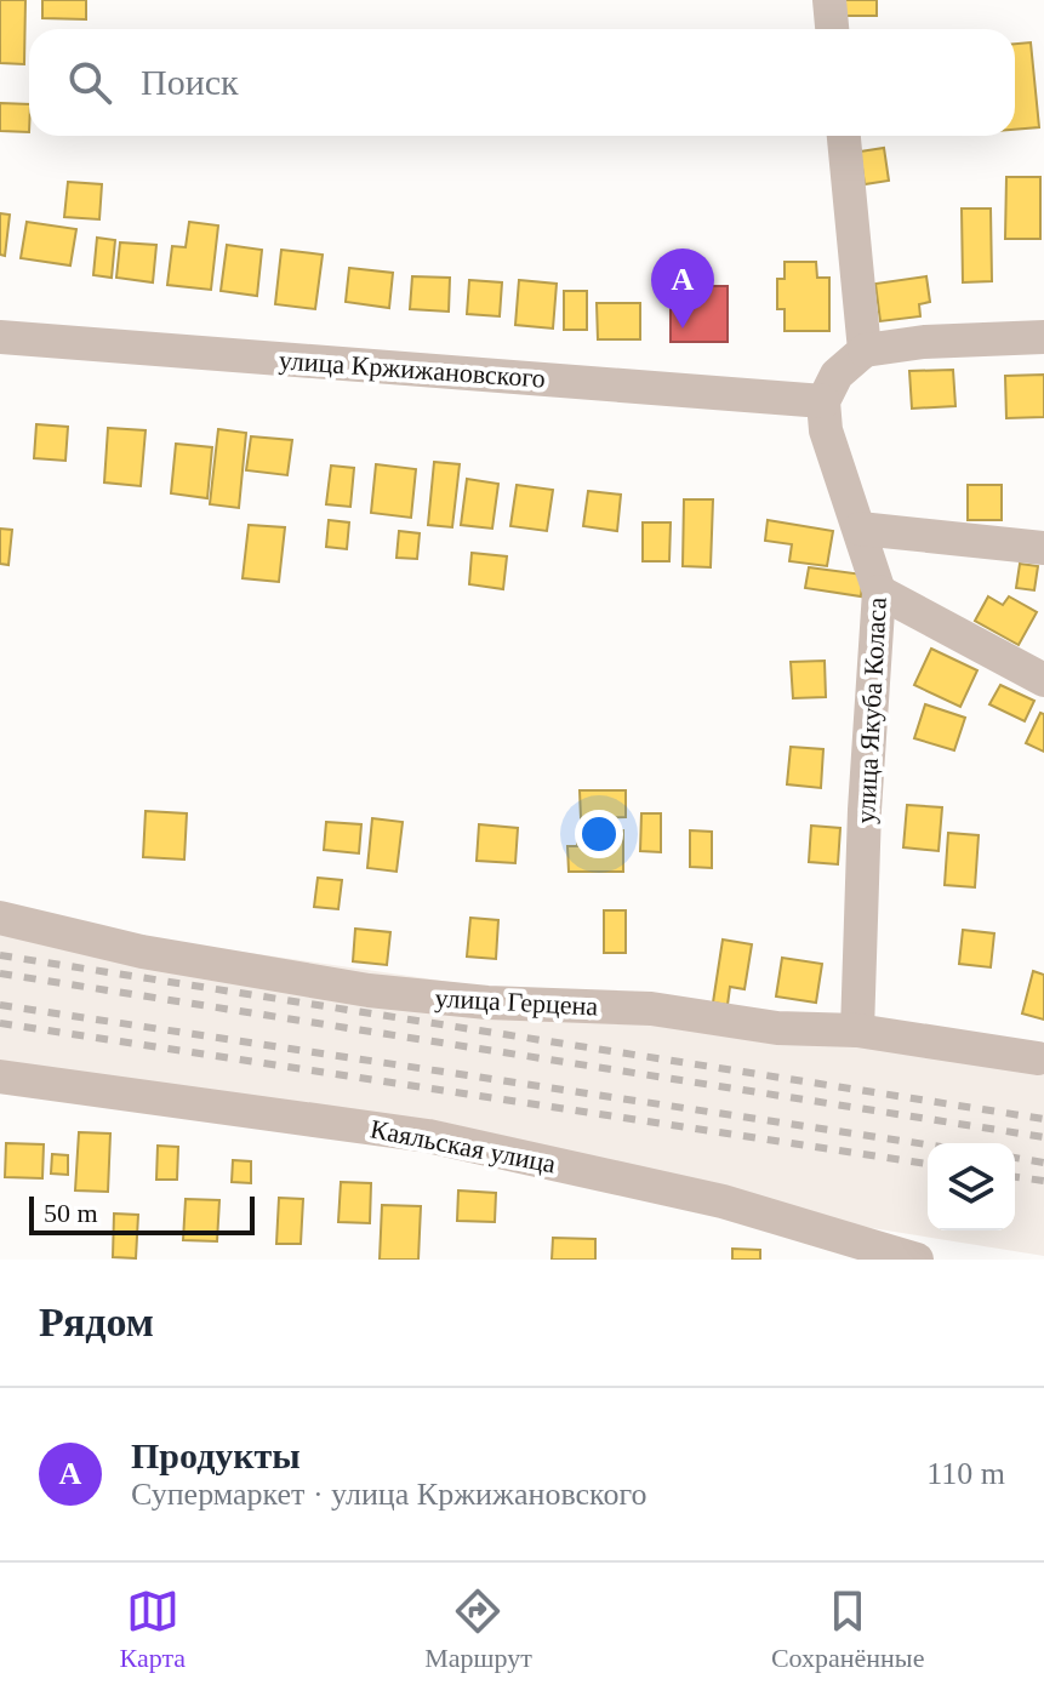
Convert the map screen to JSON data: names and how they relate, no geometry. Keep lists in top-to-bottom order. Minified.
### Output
{"streets":{"street":["улица Кржижановского","улица Якуба Коласа","улица Герцена","Каяльская улица"]},"crossings":[["улица Кржижановского","улица Якуба Коласа"],["улица Якуба Коласа","улица Герцена"]],"scale_bar":"50 m","page":{"search":"Поиск","pins":"A","scale":"50 m","heading":"Рядом","list":[{"mark":"A","name":"Продукты","note":"Супермаркет · улица Кржижановского","value":"110 m"}],"nav":["Карта","Маршрут","Сохранённые"]}}
